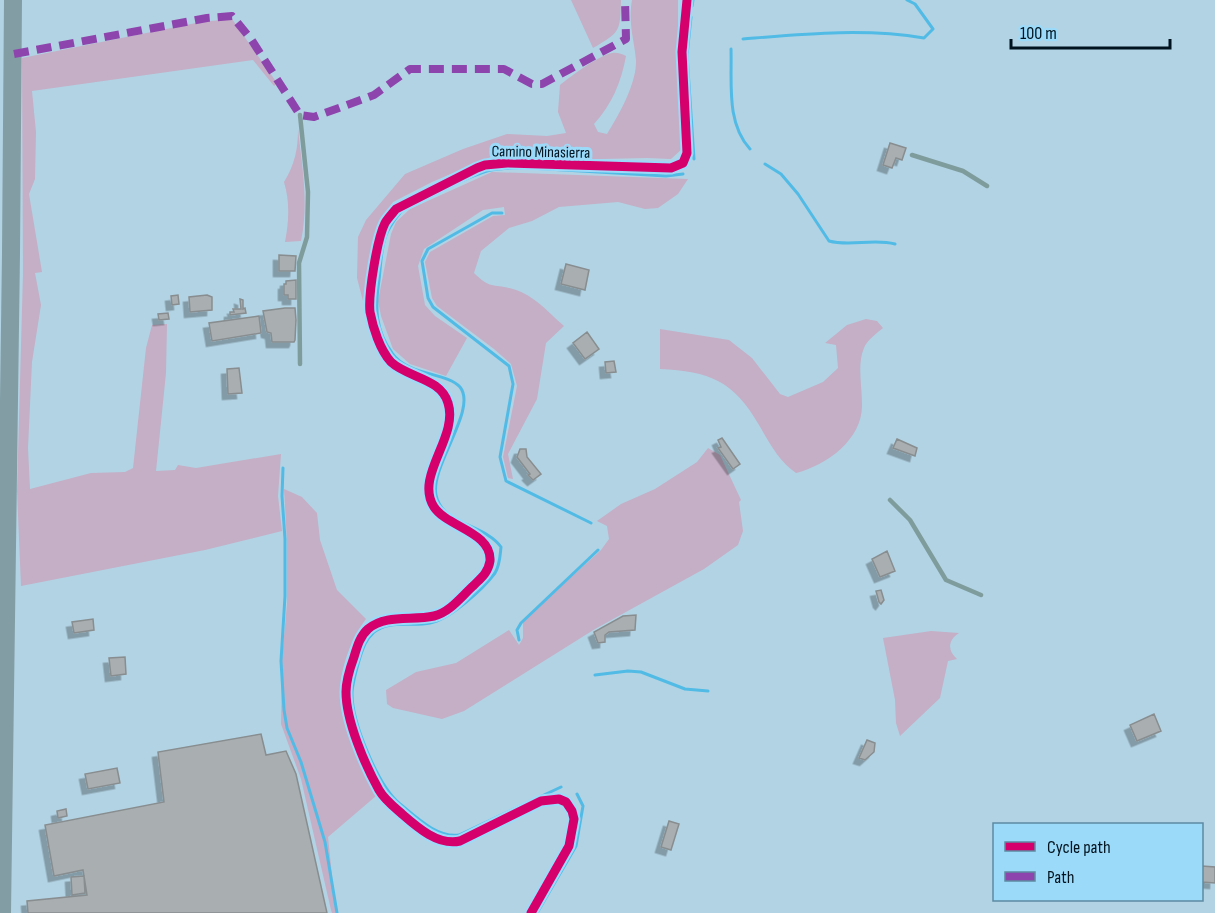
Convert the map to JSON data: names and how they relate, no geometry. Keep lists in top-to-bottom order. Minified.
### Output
{"streets":{"street":["Camino Minasierra"]},"legend":["Cycle path","Path"],"scale_bar":"100 m"}
